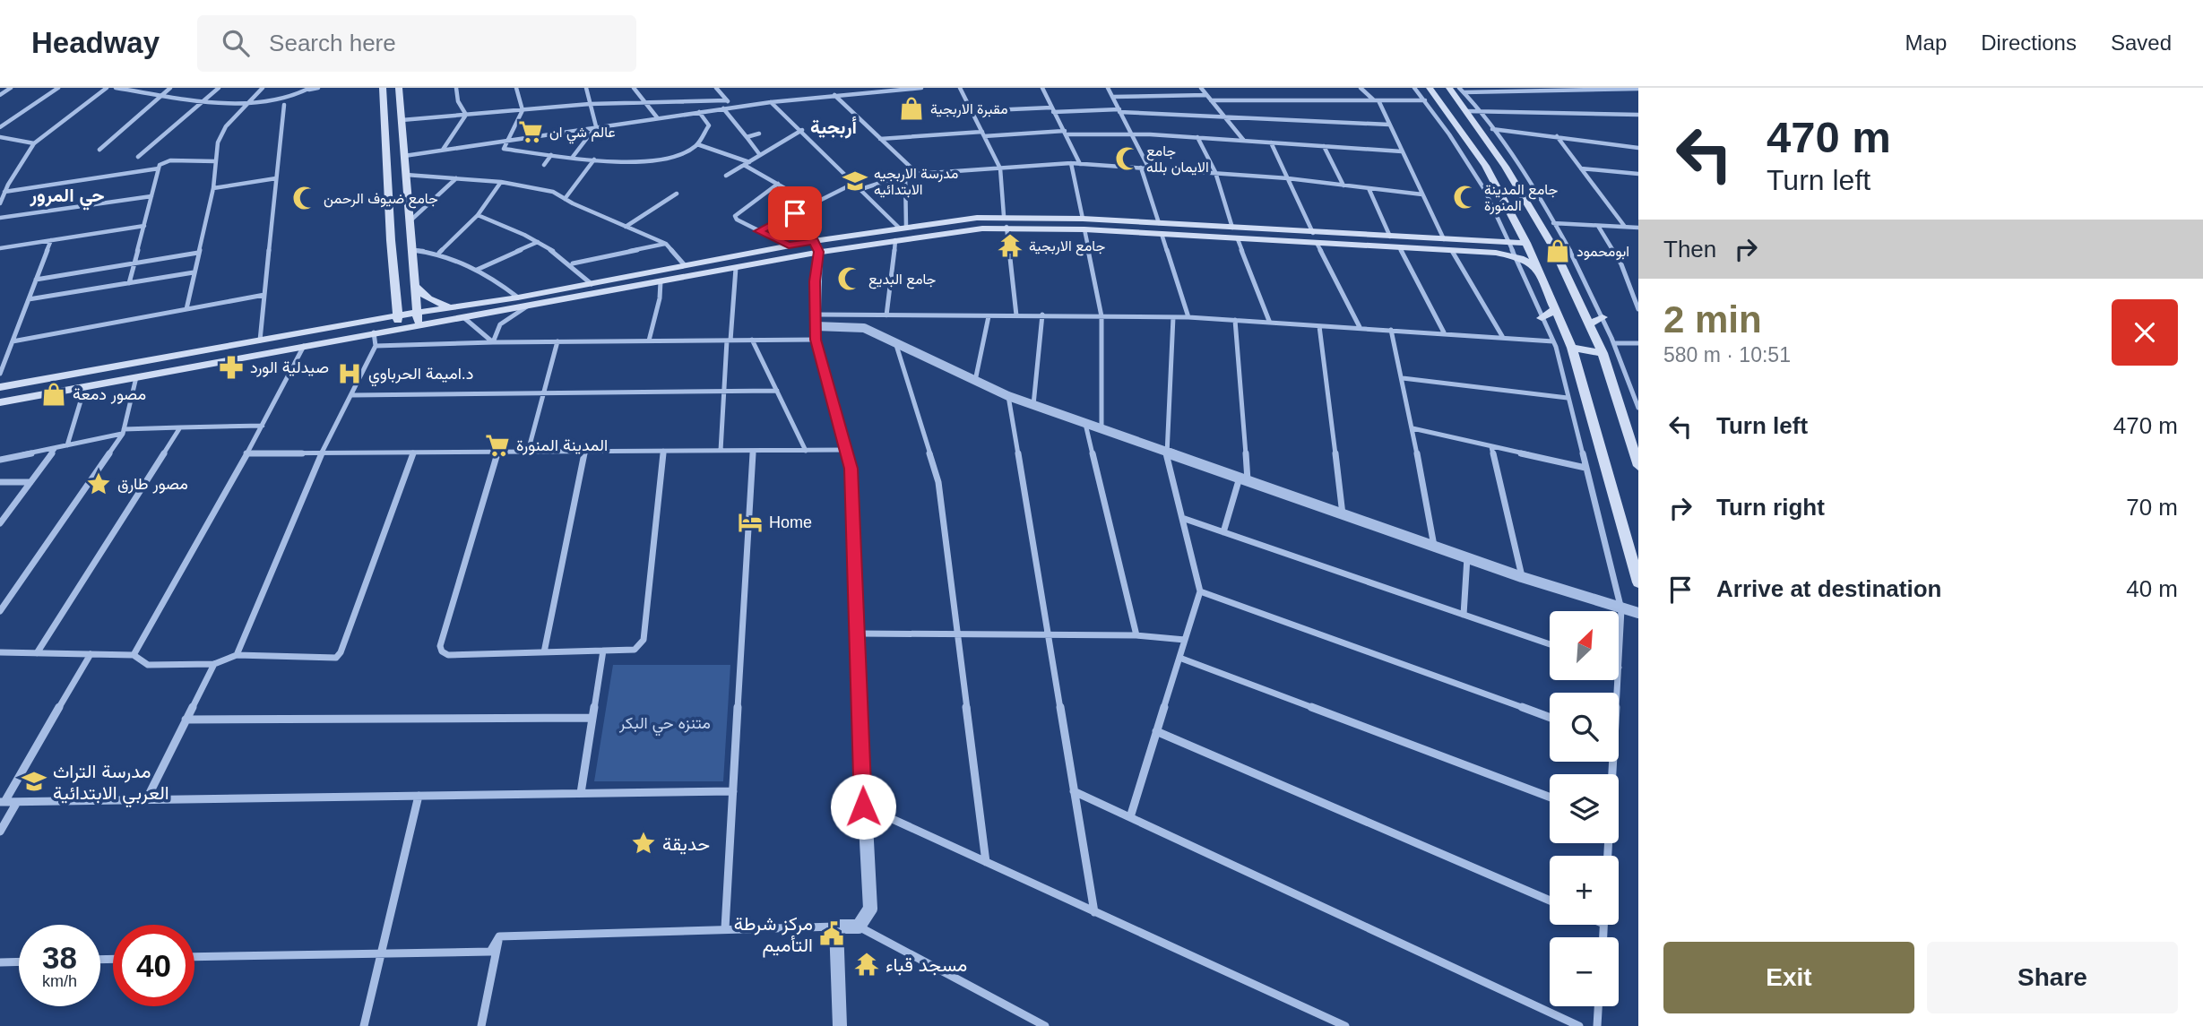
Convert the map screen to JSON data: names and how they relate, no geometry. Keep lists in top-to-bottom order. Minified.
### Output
{"districts":["أربجية","حي المرور"],"parks":["متنزه حي البكر"],"places":{"shop":["مقبرة الاربجية","ابومحمود","مصور دمعة"],"supermarket":["عالم شي ان","المدينة المنورة"],"mosque":["جامع الايمان بلله","جامع المدينة المنورة","جامع ضيوف الرحمن","جامع البديع"],"school or university":["مدرسة الاربجيه الابتدائيه","مدرسة التراث العربي الابتدائية"],"temple":["جامع الاربجية","مسجد قباء"],"pharmacy":["صيدلية الورد"],"hospital":["د.اميمة الحرباوي"],"place":["مصور طارق","حديقة"],"hotel":["Home"],"public building":["مركز شرطة التأميم"]},"north":"top right","page":{"header":"Headway","search":"Search here","nav":["Map","Directions","Saved"],"turn":["470 m","Turn left"],"then":"Then","heading":["2 min","580 m · 10:51"],"list":[{"name":"Turn left","value":"470 m"},{"name":"Turn right","value":"70 m"},{"name":"Arrive at destination","value":"40 m"}],"map_buttons":["+","−"],"speed":"38 km/h","limit":"40","buttons":["Exit","Share"]}}
